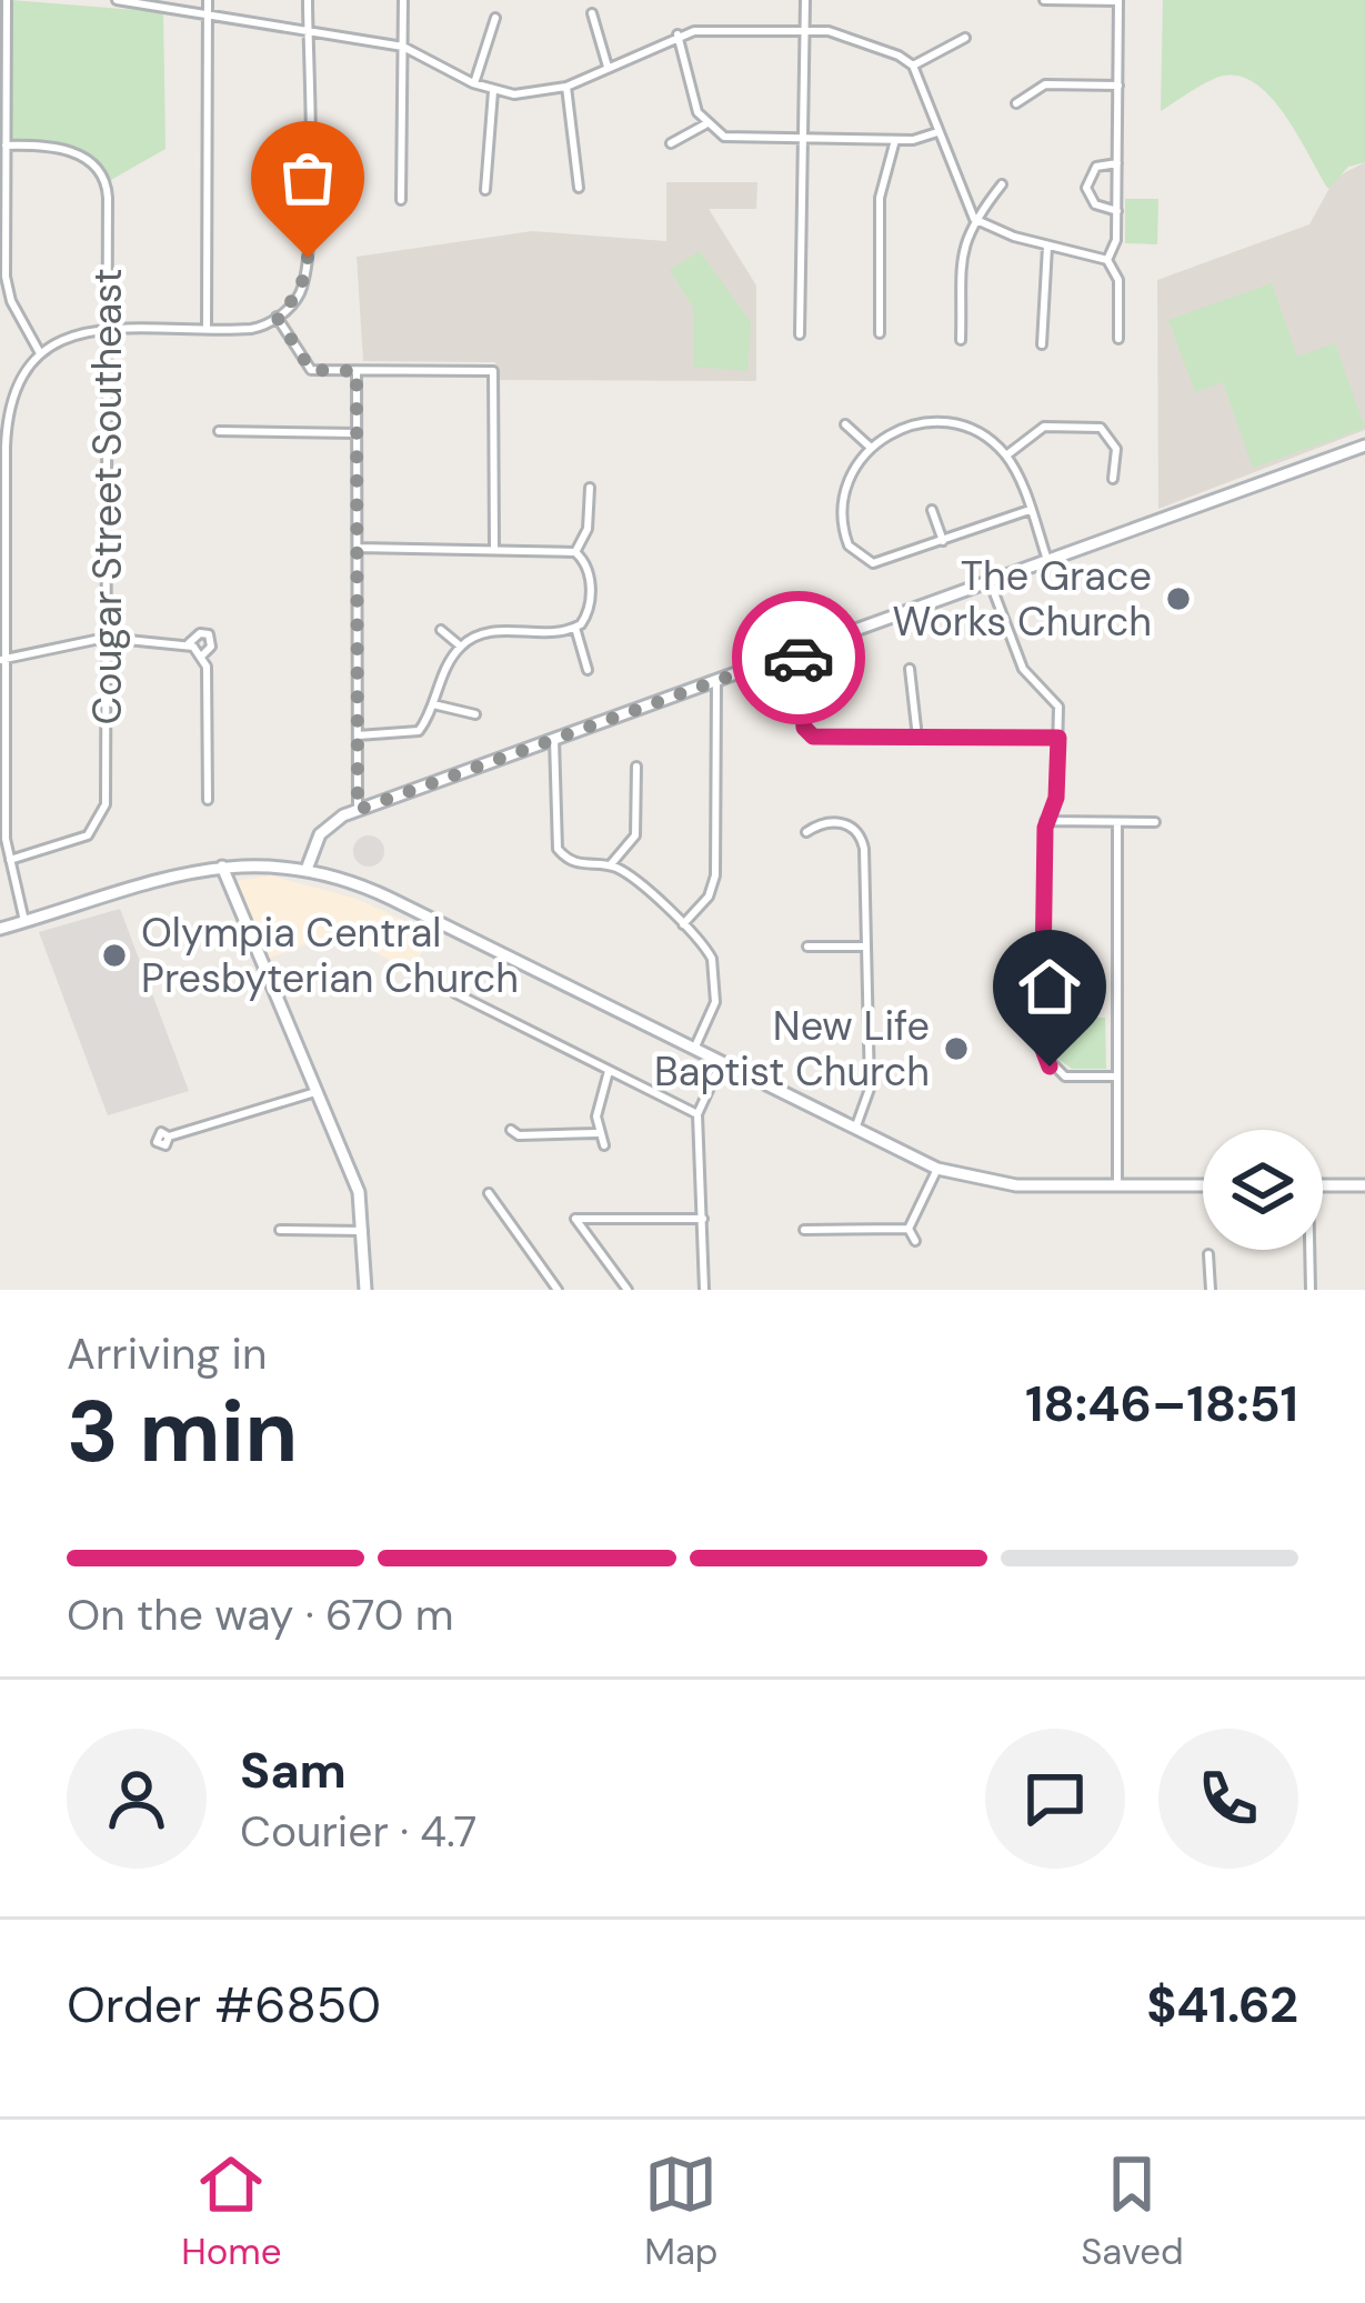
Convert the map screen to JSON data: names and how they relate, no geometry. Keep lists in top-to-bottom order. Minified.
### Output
{"streets":{"street":["Cougar Street Southeast"]},"places":["The Grace Works Church","Olympia Central Presbyterian Church","New Life Baptist Church"],"page":{"heading":["3 min","Arriving in","18:46–18:51"],"panel":["Sam","Courier · 4.7","Order #6850","$41.62"],"bar":"On the way · 670 m","tabs":["Home","Map","Saved"]}}
